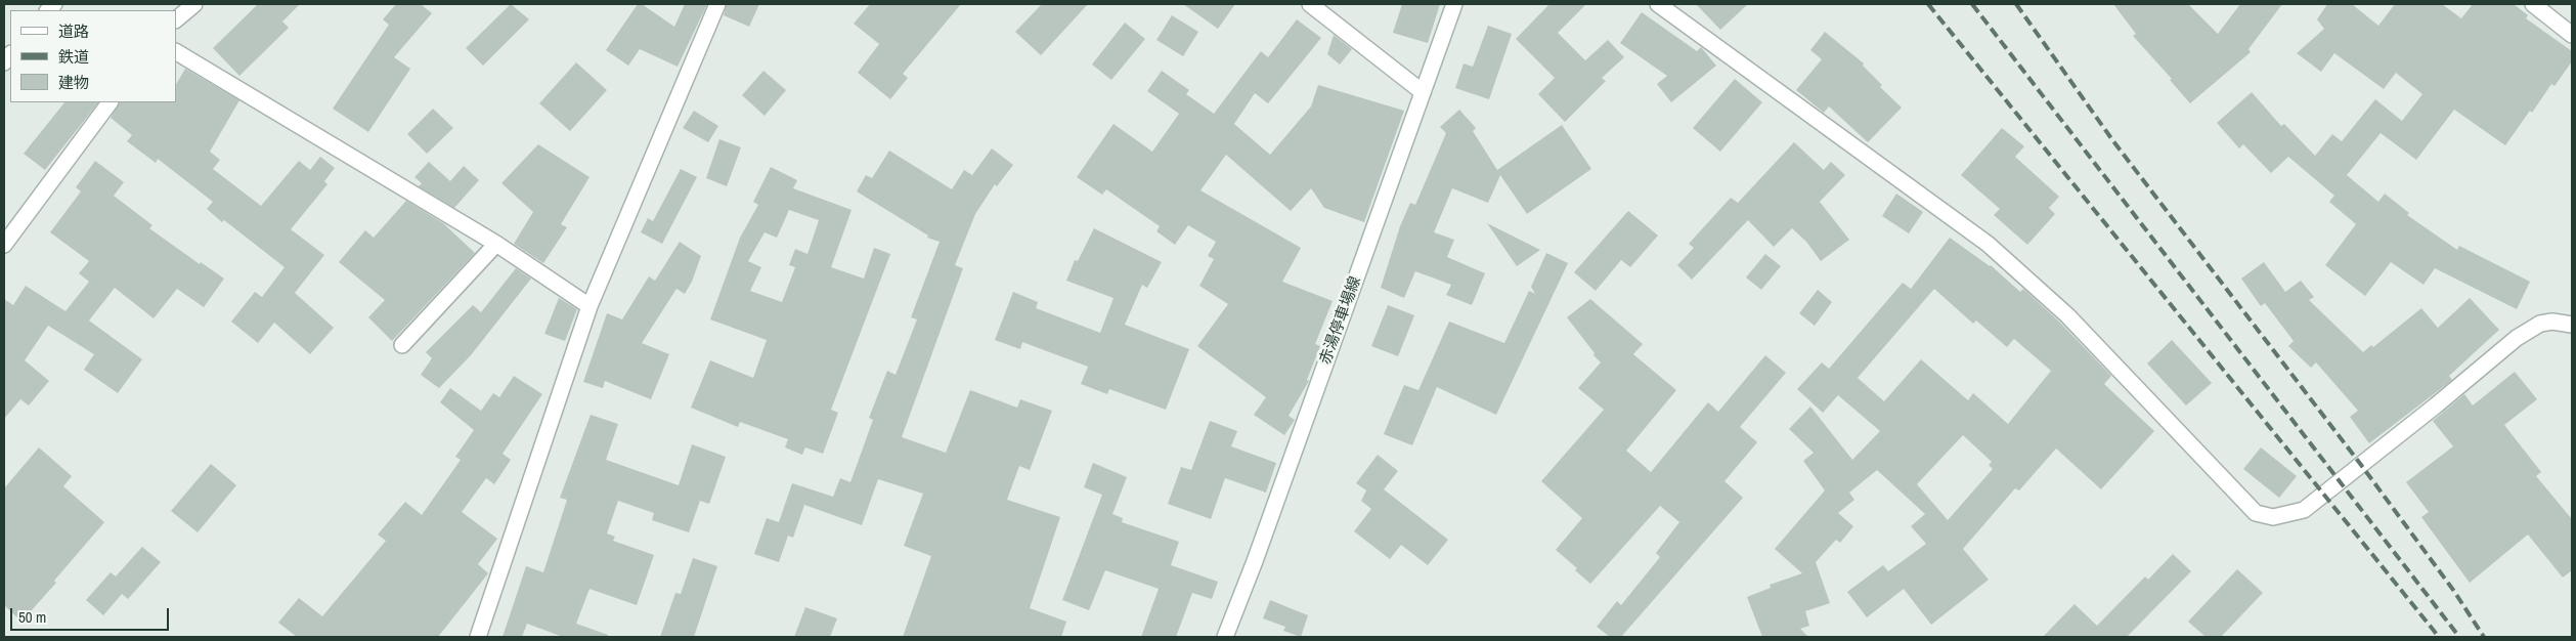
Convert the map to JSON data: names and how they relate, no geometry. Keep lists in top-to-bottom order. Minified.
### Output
{"streets":{"street":["赤湯停車場線"]},"legend":["道路","鉄道","建物"],"scale_bar":"50 m"}
